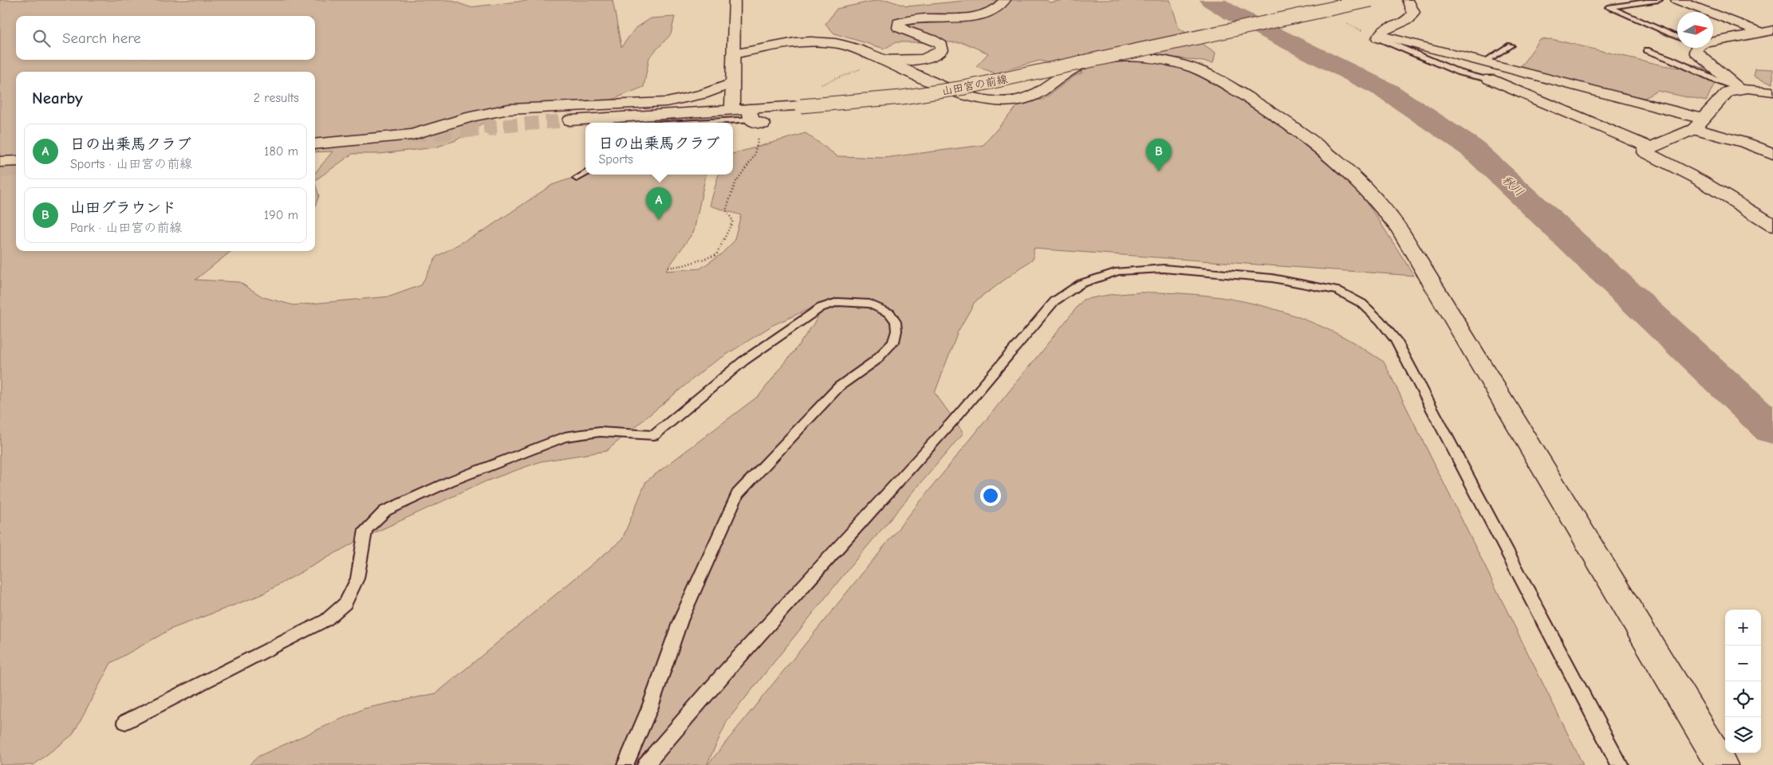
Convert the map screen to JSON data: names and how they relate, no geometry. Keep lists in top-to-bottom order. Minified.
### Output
{"streets":{"street":["山田宮の前線"]},"water":["秋川"],"north":"right","page":{"search":"Search here","heading":["Nearby","2 results"],"popup":["日の出乗馬クラブ","Sports"],"list":[{"mark":"A","name":"日の出乗馬クラブ","note":"Sports · 山田宮の前線","value":"180 m"},{"mark":"B","name":"山田グラウンド","note":"Park · 山田宮の前線","value":"190 m"}],"pins":["B","A"],"map_buttons":["+","−"]}}
